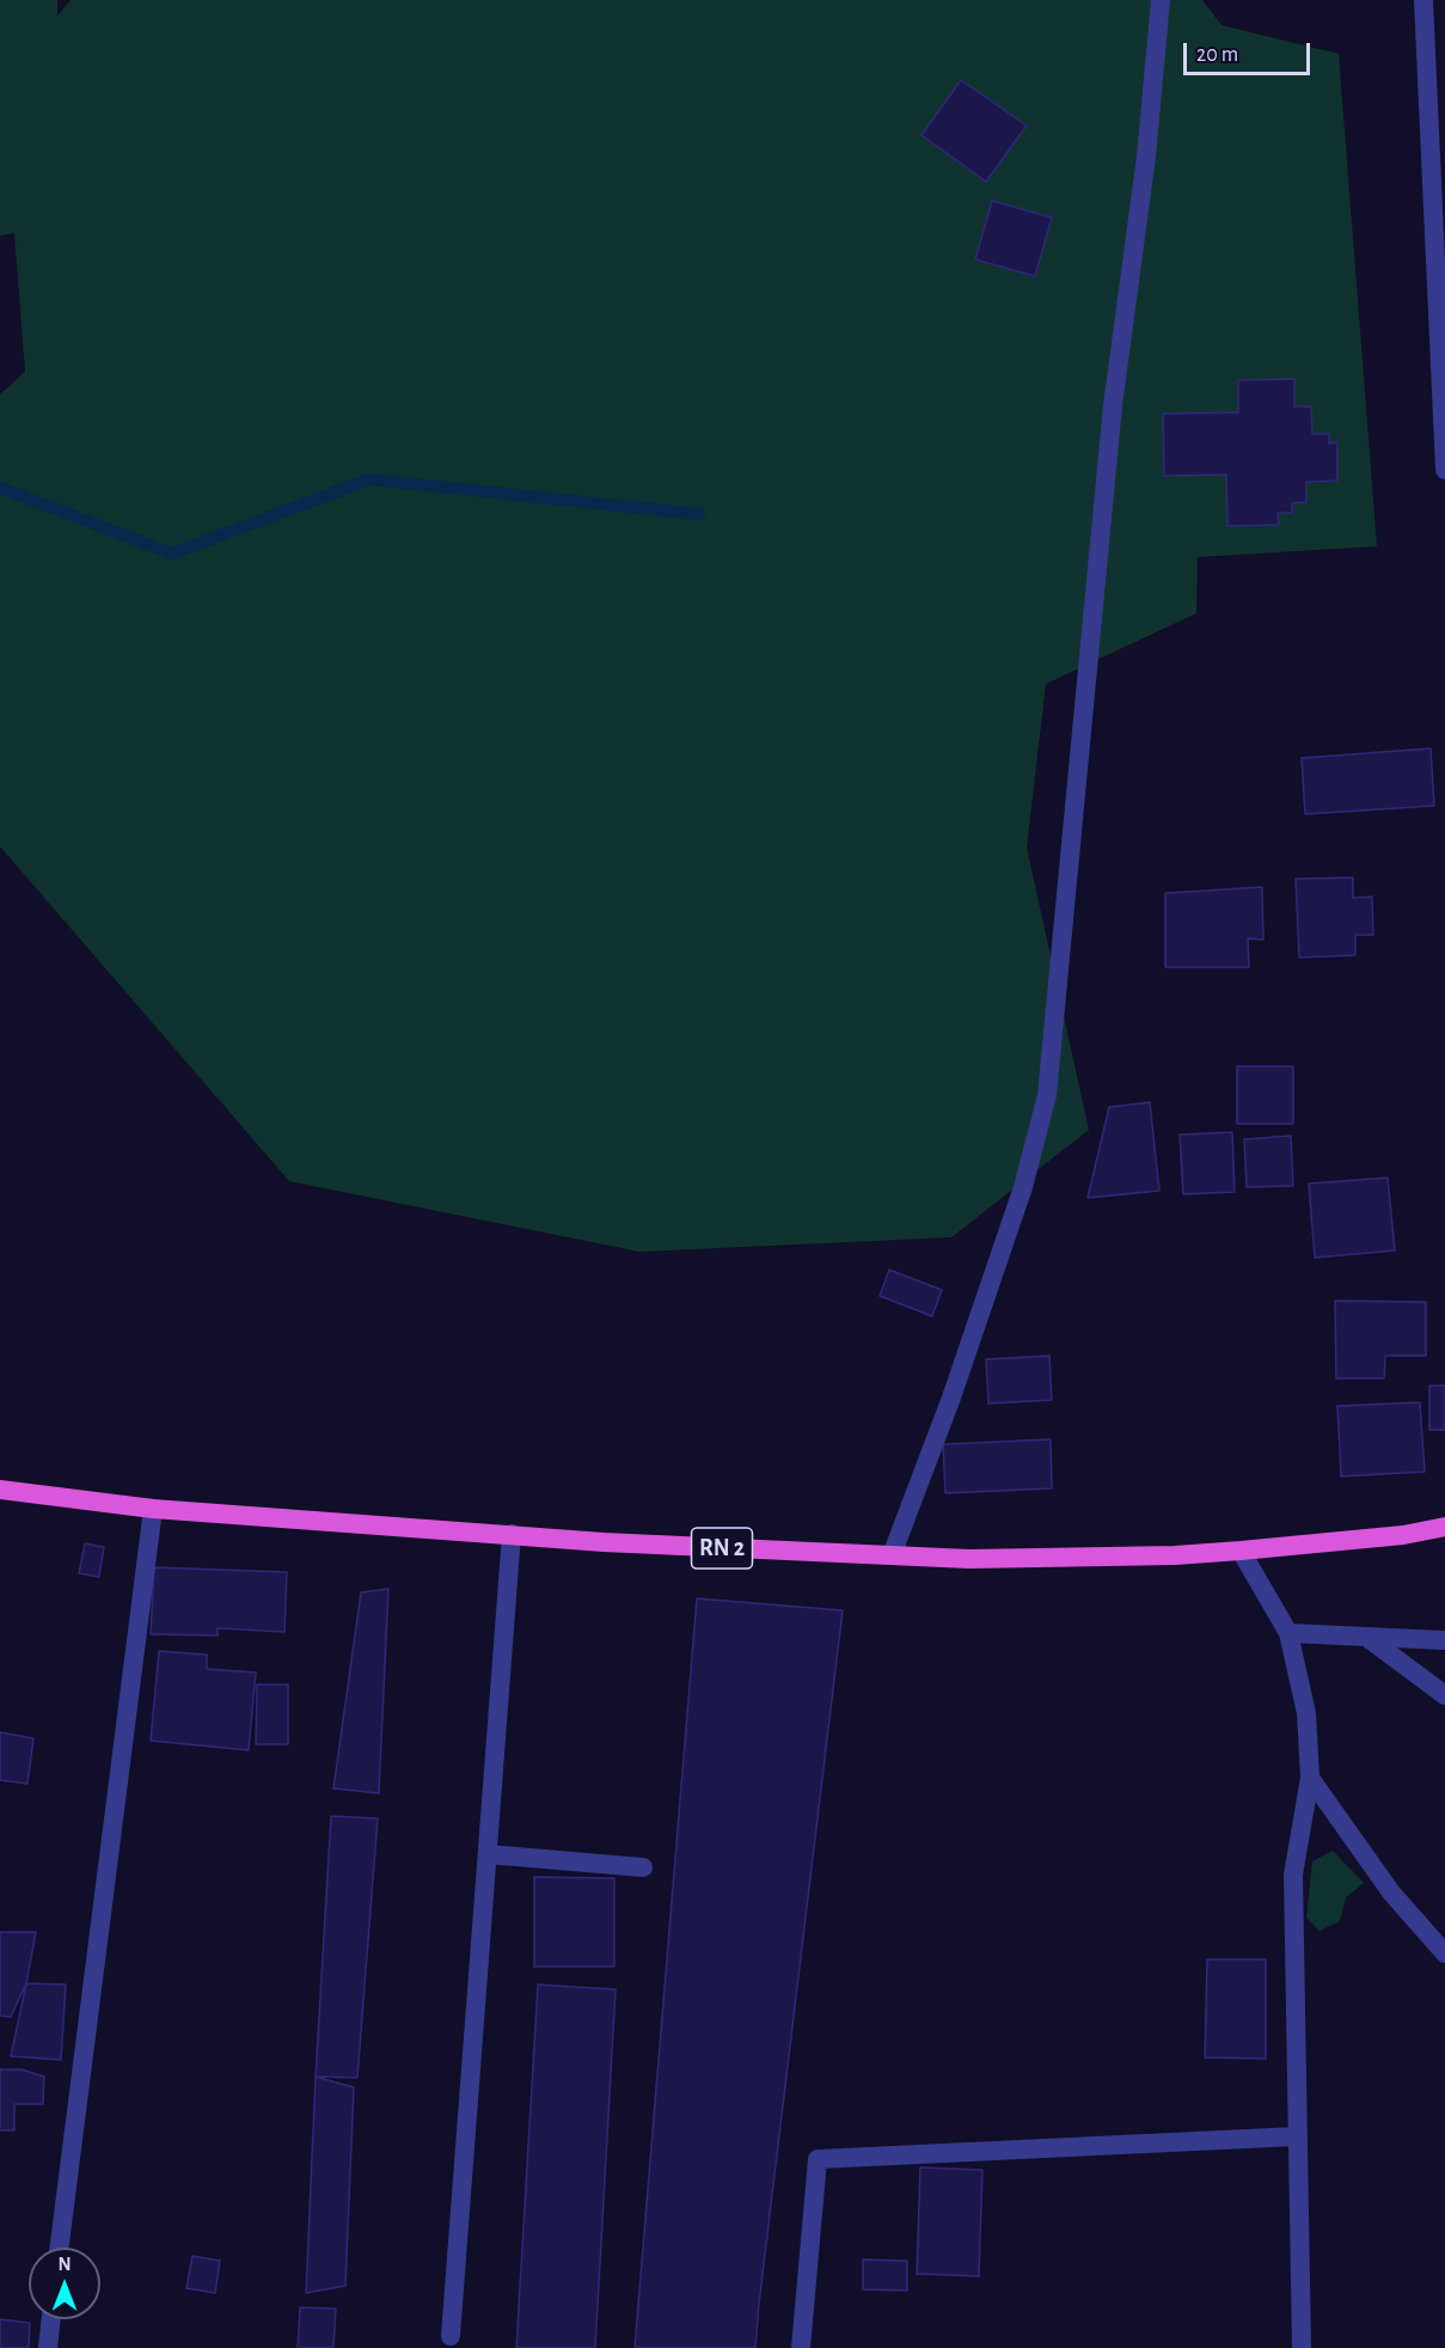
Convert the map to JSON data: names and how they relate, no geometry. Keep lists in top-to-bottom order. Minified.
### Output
{"streets":{"highway":["RN 2"]},"scale_bar":"20 m","north":"top"}
